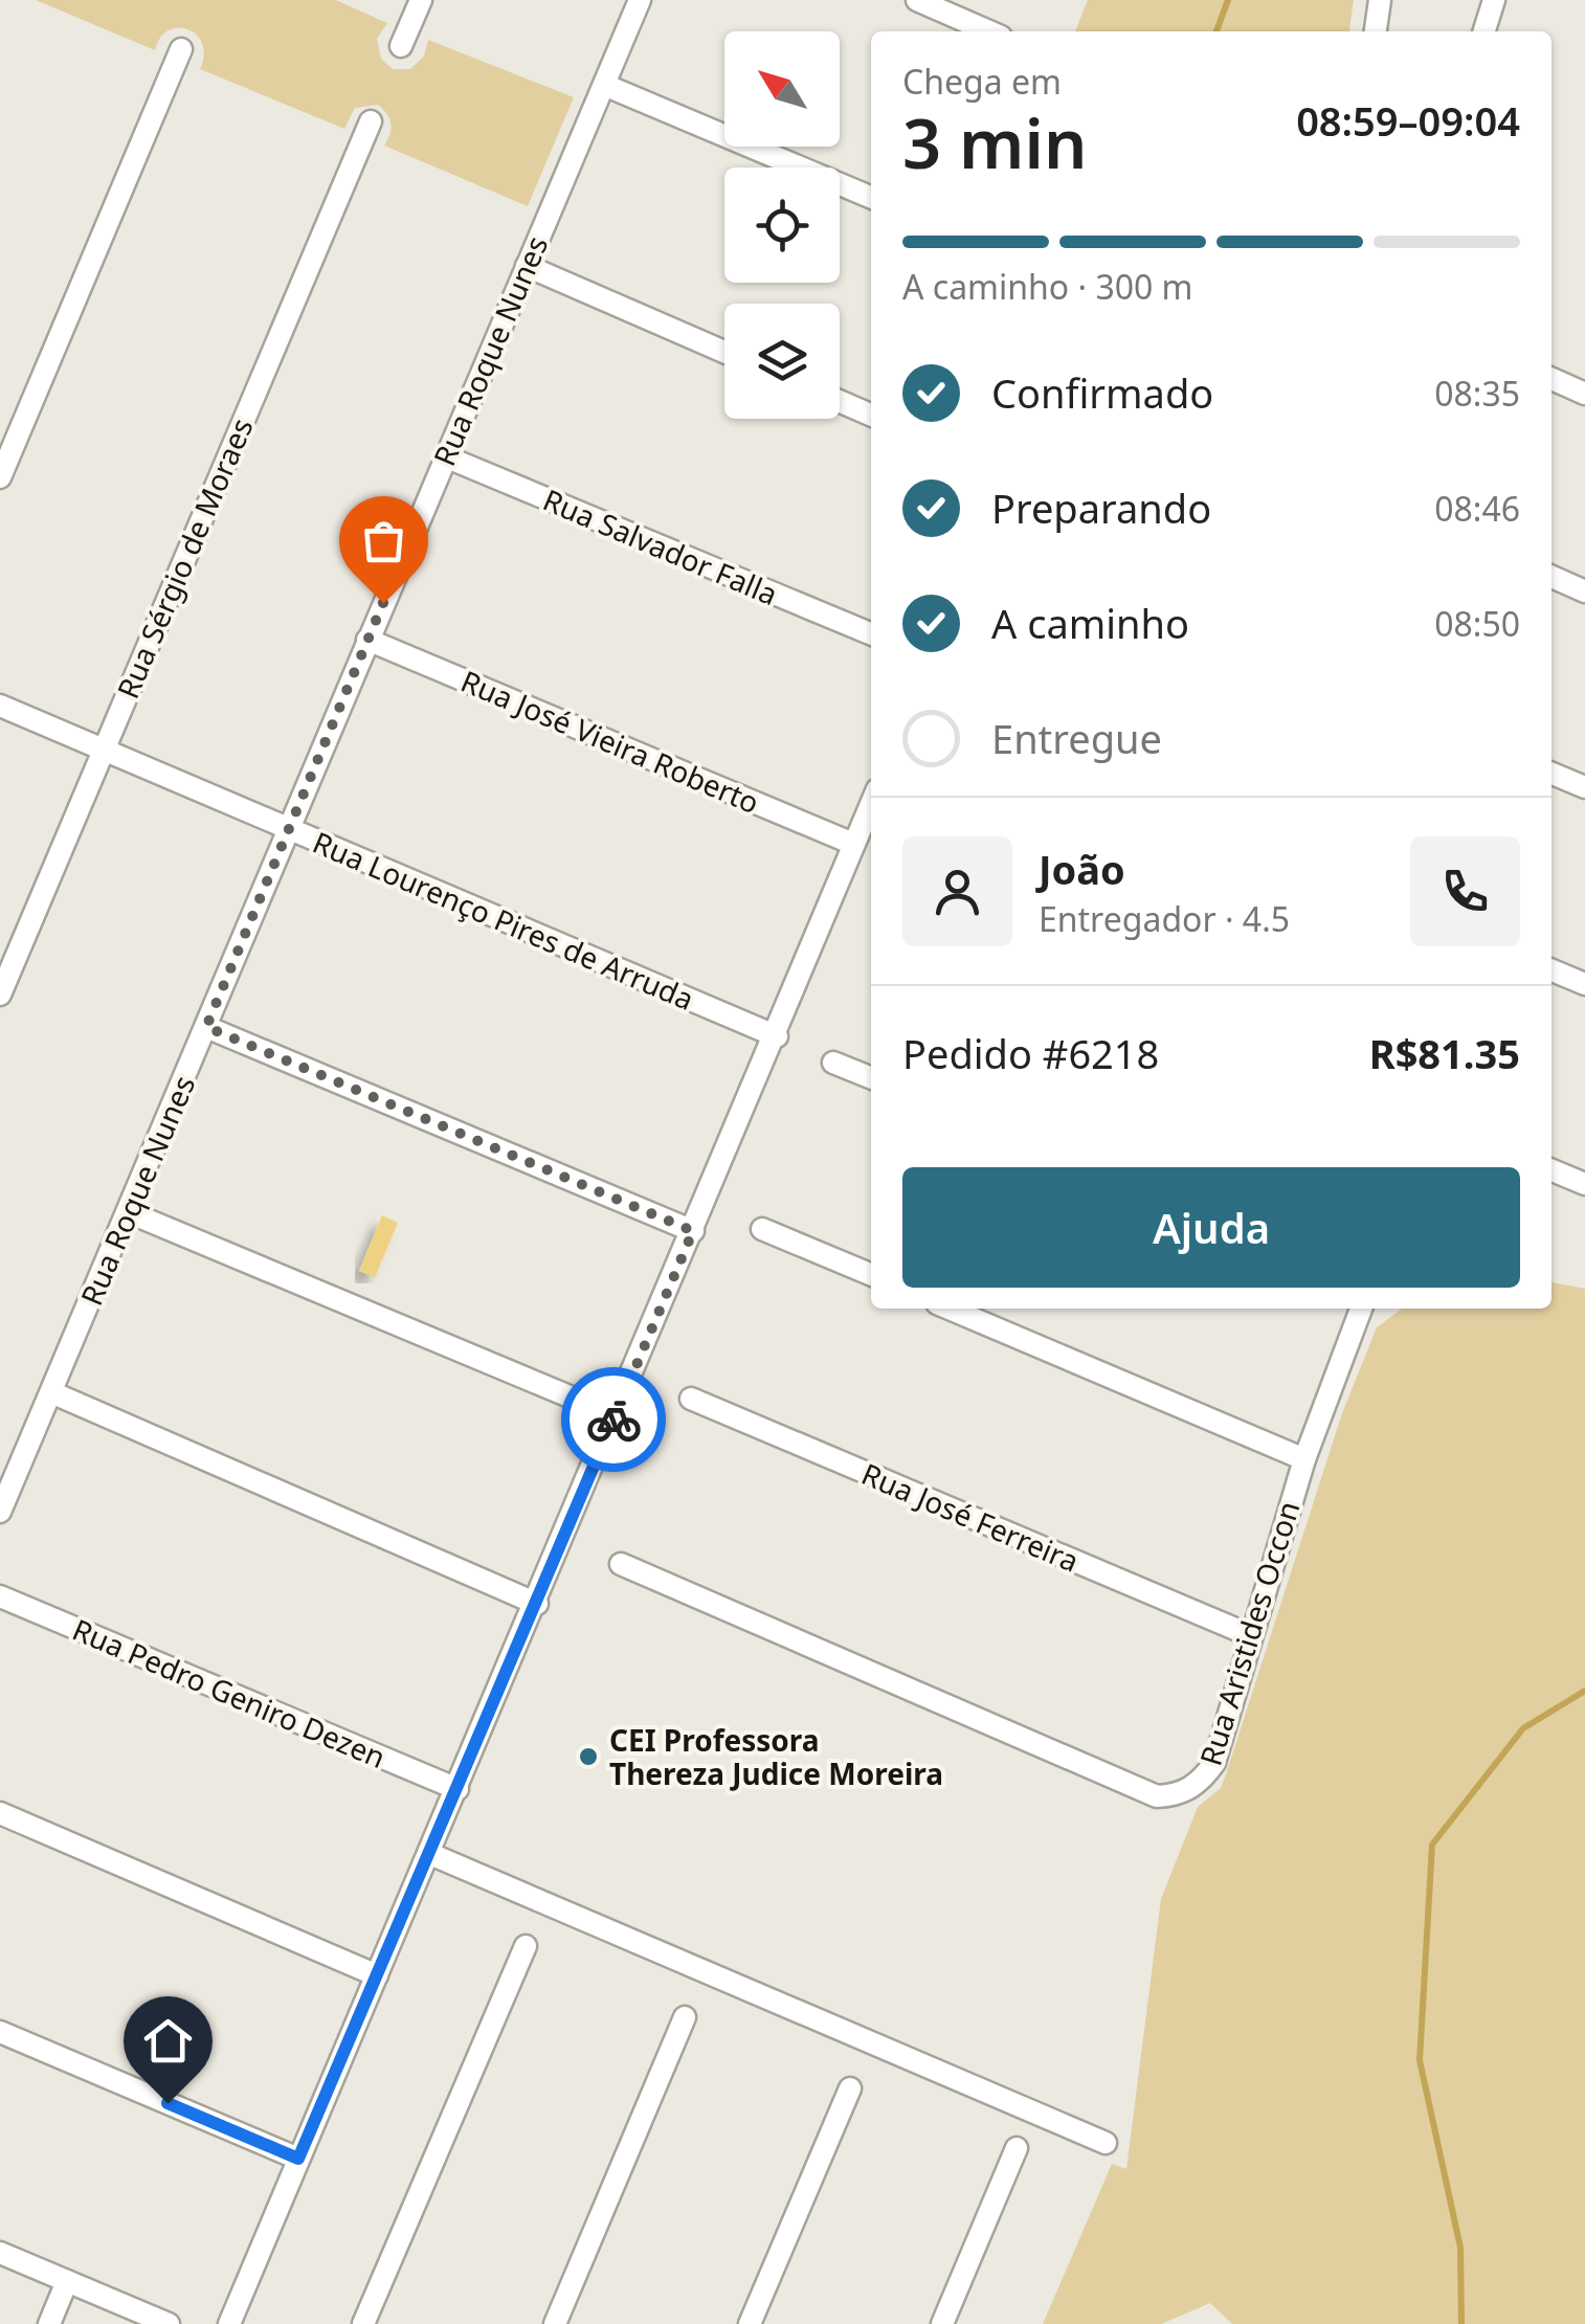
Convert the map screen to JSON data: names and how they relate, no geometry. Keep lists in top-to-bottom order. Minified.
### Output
{"streets":{"street":["Rua Roque Nunes","Rua Salvador Falla","Rua Sérgio de Moraes","Rua José Vieira Roberto","Rua Lourenço Pires de Arruda","Rua José Ferreira","Rua Aristides Occon","Rua Pedro Geniro Dezen"]},"crossings":[["Rua Roque Nunes","Rua Salvador Falla"],["Rua Roque Nunes","Rua José Vieira Roberto"],["Rua Roque Nunes","Rua Lourenço Pires de Arruda"],["Rua Sérgio de Moraes","Rua Lourenço Pires de Arruda"],["Rua José Ferreira","Rua Aristides Occon"]],"places":["CEI Professora Thereza Judice Moreira"],"north":"top left","page":{"heading":["3 min","Chega em","08:59–09:04"],"panel":["João","Entregador · 4.5","Pedido #6218","R$81.35"],"bar":"A caminho · 300 m","list":[["Confirmado","08:35"],["Preparando","08:46"],["A caminho","08:50"],"Entregue"],"buttons":"Ajuda"}}
